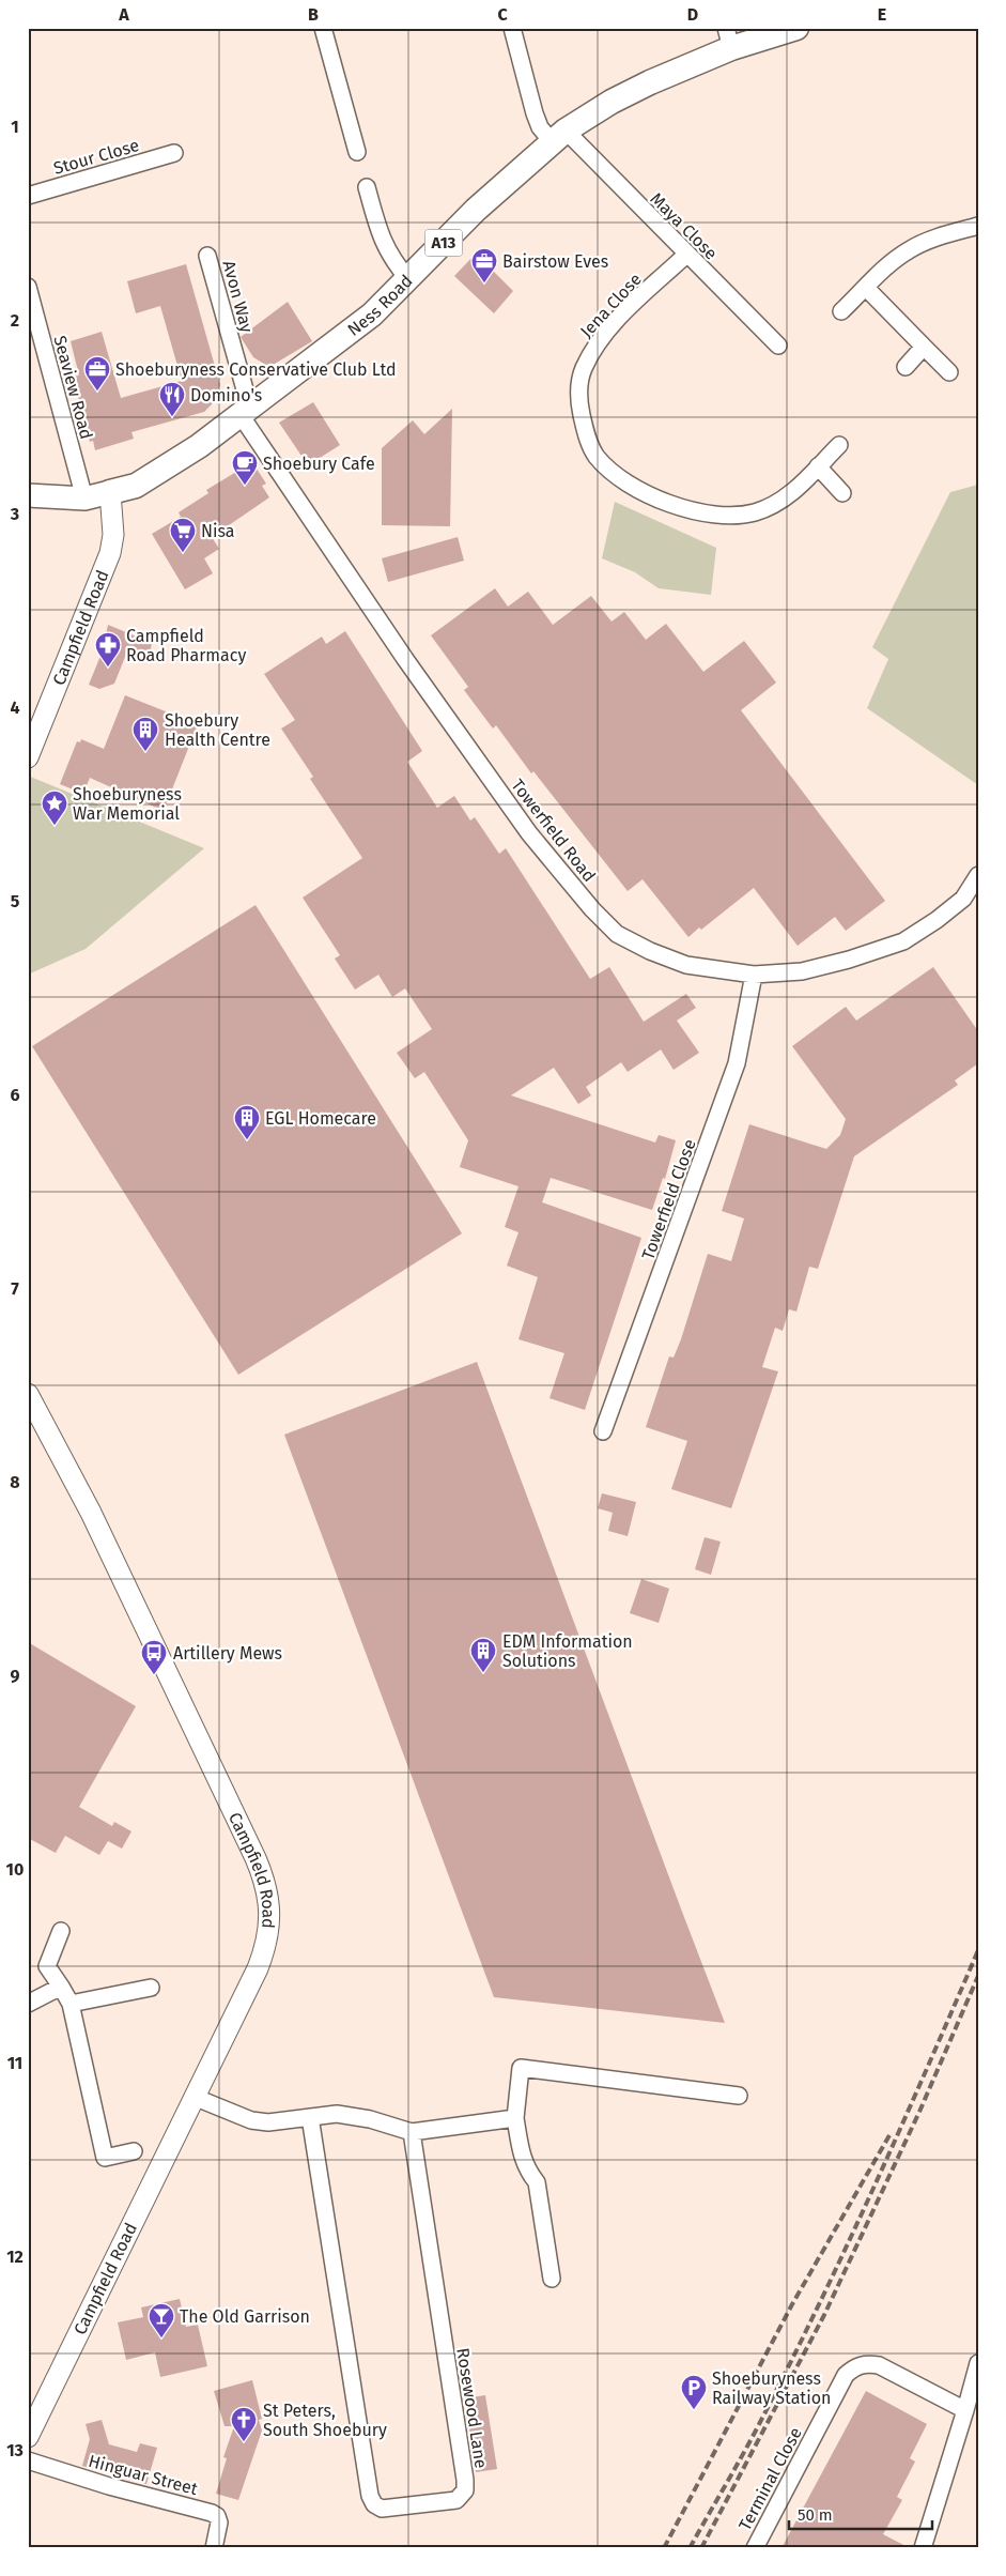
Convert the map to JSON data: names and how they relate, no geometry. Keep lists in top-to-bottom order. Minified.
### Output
{"streets":{"main road":["A13","Ness Road"],"street":["Stour Close","Maya Close","Avon Way","Jena Close","Seaview Road","Campfield Road","Towerfield Road","Towerfield Close","Rosewood Lane","Hinguar Street","Terminal Close"]},"crossings":[["Maya Close","Ness Road"],["Maya Close","Jena Close"],["Avon Way","Ness Road"],["Avon Way","Towerfield Road"],["Ness Road","Seaview Road"],["Ness Road","Campfield Road"],["Ness Road","Towerfield Road"],["Towerfield Road","Towerfield Close"]],"places":{"office":["Bairstow Eves","Shoeburyness Conservative Club Ltd"],"restaurant":["Domino's"],"cafe":["Shoebury Cafe"],"supermarket":["Nisa"],"pharmacy":["Campfield Road Pharmacy"],"building":["Shoebury Health Centre","EGL Homecare","EDM Information Solutions"],"place":["Shoeburyness War Memorial"],"bus stop":["Artillery Mews"],"bar":["The Old Garrison"],"parking":["Shoeburyness Railway Station"],"church":["St Peters, South Shoebury"]},"scale_bar":"50 m","grid":{"columns":["A","B","C","D","E"],"rows":["1","2","3","4","5","6","7","8","9","10","11","12","13"]}}
